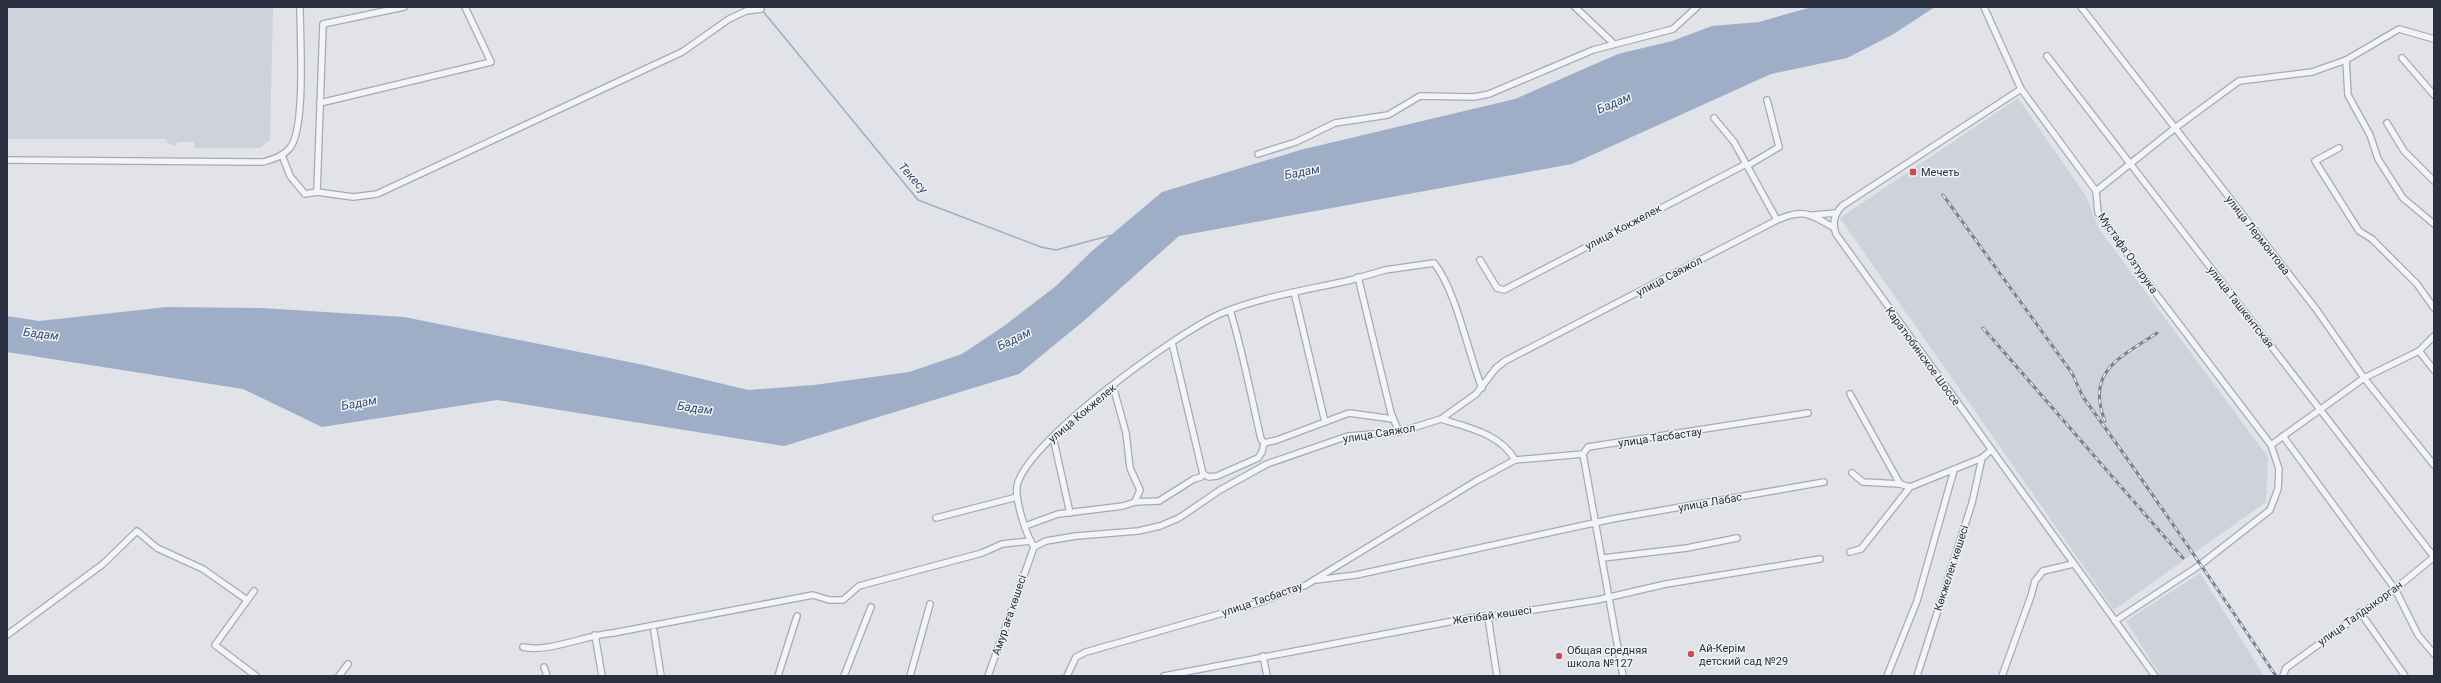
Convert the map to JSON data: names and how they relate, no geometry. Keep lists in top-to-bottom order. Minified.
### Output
{"streets":{"street":["улица Кокжелек","улица Лермонтова","Мустафа Озтурука","улица Саяжол","улица Ташкентская","Каратюбинское Шоссе","улица Тасбастау","улица Лабас","Көкжелек көшесі","улица Талдыкорган","Амур аға көшесі","Жетібай көшесі"]},"crossings":[["улица Кокжелек","улица Саяжол"],["улица Кокжелек","Амур аға көшесі"],["Мустафа Озтурука","Каратюбинское Шоссе"],["улица Саяжол","Каратюбинское Шоссе"],["улица Саяжол","Амур аға көшесі"],["улица Ташкентская","улица Талдыкорган"],["улица Тасбастау","улица Лабас"]],"water":["Бадам","Текесу"],"places":{"transit":["Мечеть"],"other":["Ай-Керім детский сад №29","Общая средняя школа №127"]}}
